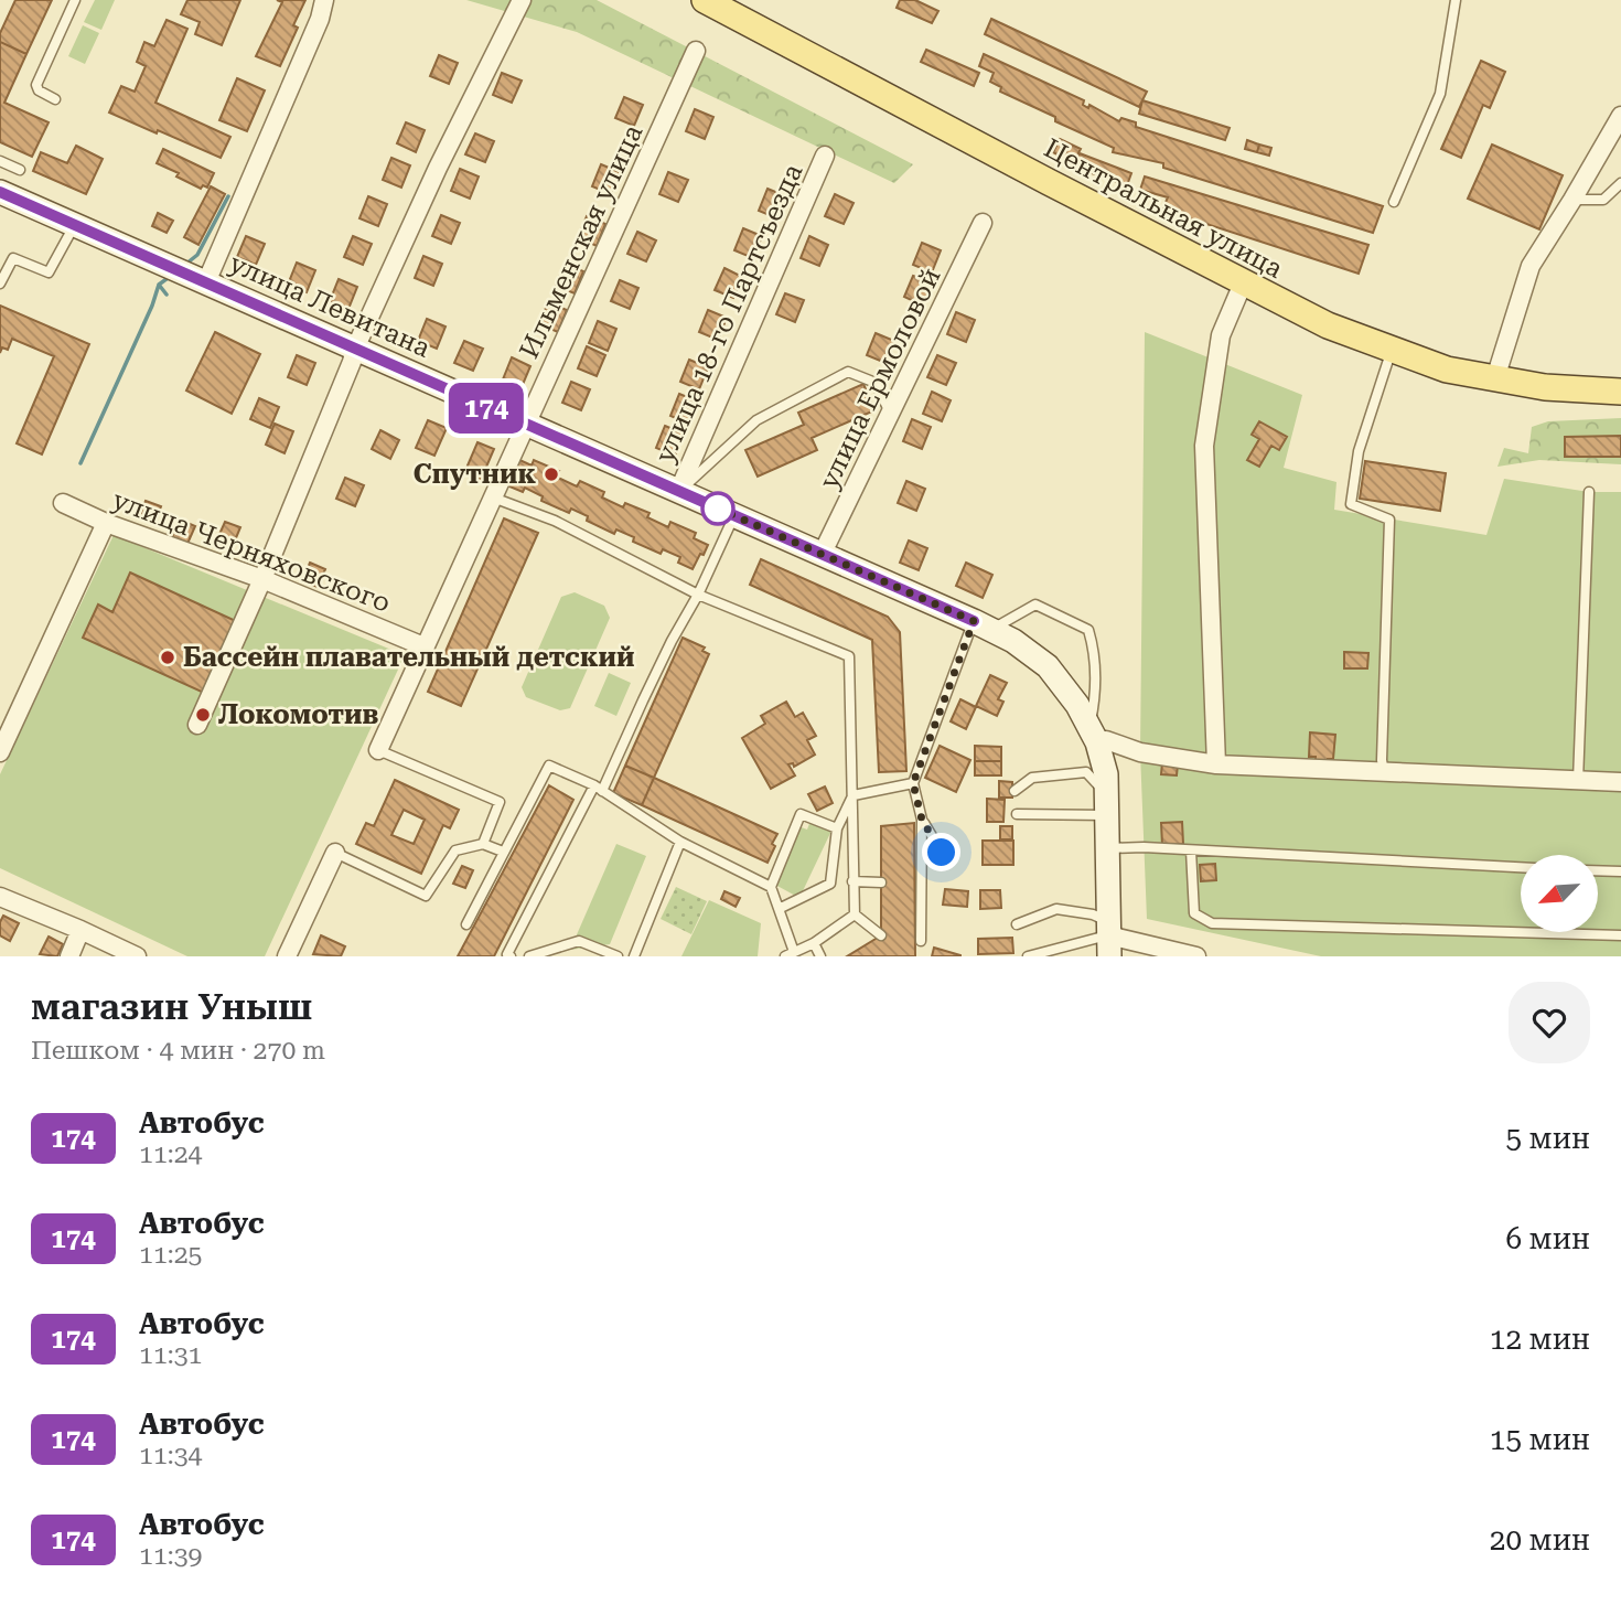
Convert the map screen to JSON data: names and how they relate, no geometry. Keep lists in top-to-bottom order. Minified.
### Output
{"streets":{"main road":["Центральная улица"],"street":["Ильменская улица","улица Левитана","улица 18-го Партсъезда","улица Ермоловой","улица Черняховского"]},"crossings":[["Ильменская улица","улица Левитана"],["Ильменская улица","улица Черняховского"],["улица Левитана","улица 18-го Партсъезда"],["улица Левитана","улица Ермоловой"]],"places":["Спутник","Бассейн плавательный детский","Локомотив"],"lines":["bus line 174"],"north":"bottom left","page":{"on_map":"174","heading":["магазин Уныш","Пешком · 4 мин · 270 m"],"list":[{"mark":"174","name":"Автобус","note":"11:24","value":"5 мин"},{"mark":"174","name":"Автобус","note":"11:25","value":"6 мин"},{"mark":"174","name":"Автобус","note":"11:31","value":"12 мин"},{"mark":"174","name":"Автобус","note":"11:34","value":"15 мин"},{"mark":"174","name":"Автобус","note":"11:39","value":"20 мин"}]}}
